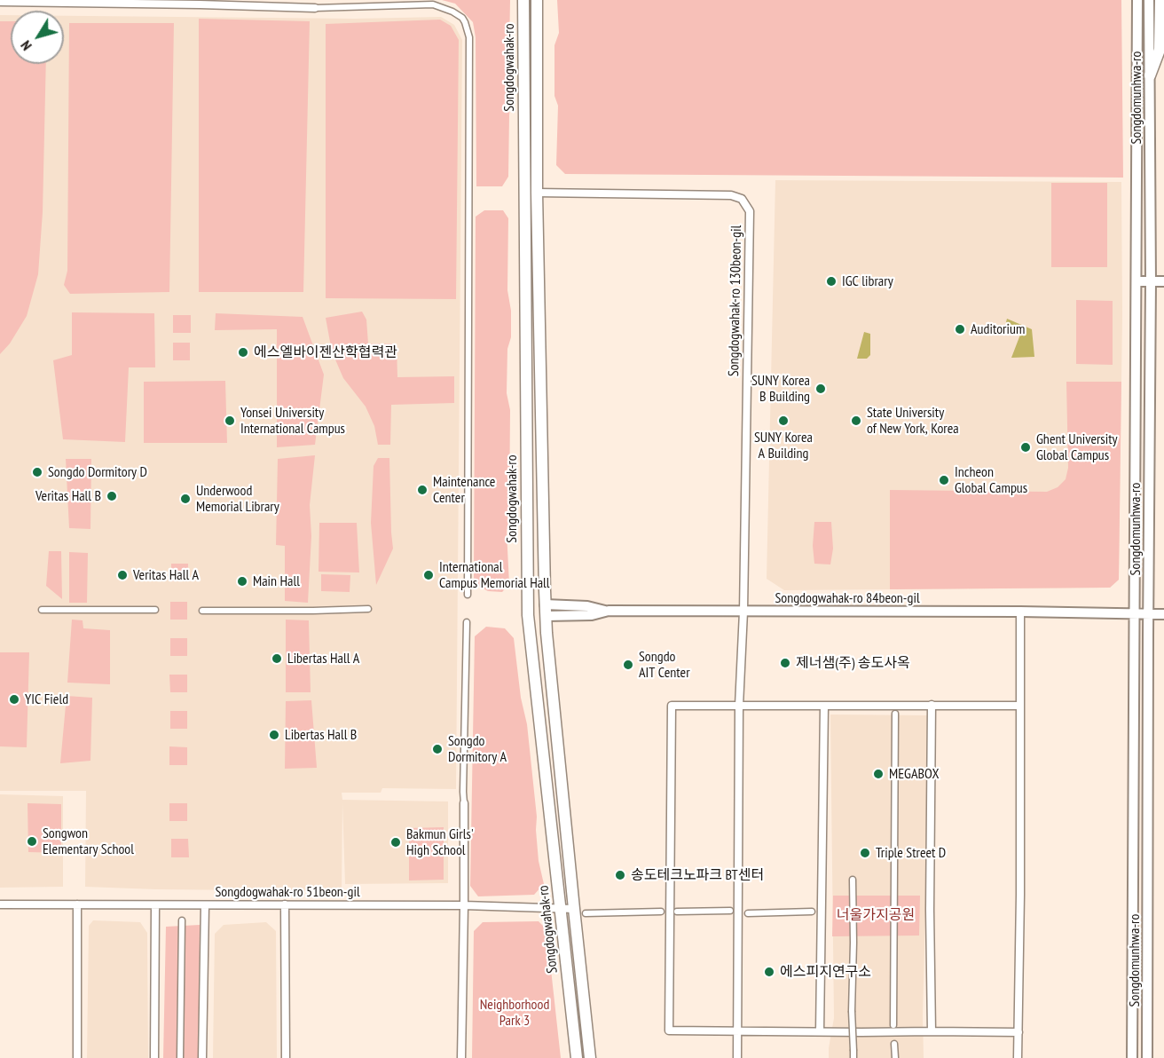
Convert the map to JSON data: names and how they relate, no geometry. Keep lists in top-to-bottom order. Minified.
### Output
{"streets":{"main road":["Songdogwahak-ro"],"street":["Songdomunhwa-ro","Songdogwahak-ro 130beon-gil","Songdogwahak-ro 84beon-gil","Songdogwahak-ro 51beon-gil"]},"crossings":[["Songdogwahak-ro","Songdogwahak-ro 130beon-gil"],["Songdogwahak-ro","Songdogwahak-ro 84beon-gil"],["Songdogwahak-ro","Songdogwahak-ro 51beon-gil"],["Songdomunhwa-ro","Songdogwahak-ro 84beon-gil"],["Songdogwahak-ro 130beon-gil","Songdogwahak-ro 84beon-gil"]],"parks":["너울가지공원","Neighborhood Park 3"],"places":["IGC library","Auditorium","에스엘바이젠산학협력관","SUNY Korea B Building","Yonsei University International Campus","SUNY Korea A Building","State University of New York, Korea","Ghent University Global Campus","Songdo Dormitory D","Incheon Global Campus","Maintenance Center","Veritas Hall B","Underwood Memorial Library","Veritas Hall A","International Campus Memorial Hall","Main Hall","Libertas Hall A","제너샘(주) 송도사옥","Songdo AIT Center","YIC Field","Libertas Hall B","Songdo Dormitory A","MEGABOX","Songwon Elementary School","Bakmun Girls' High School","Triple Street D","송도테크노파크 BT센터","에스피지연구소"],"north":"bottom left"}
